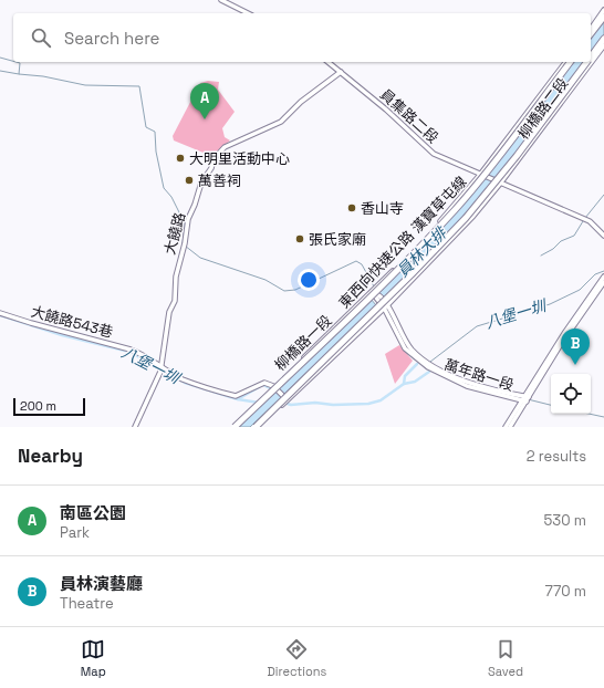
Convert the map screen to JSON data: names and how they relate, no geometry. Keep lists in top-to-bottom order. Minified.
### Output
{"streets":{"highway":["東西向快速公路 漢寶草屯線"],"main road":["柳橋路二段","員集路二段","大饒路","大饒路543巷","柳橋路一段","萬年路一段"]},"crossings":[["柳橋路二段","員集路二段"],["柳橋路二段","柳橋路一段"],["員集路二段","大饒路"],["員集路二段","柳橋路一段"],["大饒路","大饒路543巷"],["大饒路543巷","柳橋路一段"],["柳橋路一段","萬年路一段"]],"water":["員林大排","八堡一圳"],"places":["大明里活動中心","萬善祠","香山寺","張氏家廟"],"scale_bar":"200 m","page":{"search":"Search here","pins":["A","B"],"scale":"200 m","heading":["Nearby","2 results"],"list":[{"mark":"A","name":"南區公園","note":"Park","value":"530 m"},{"mark":"B","name":"員林演藝廳","note":"Theatre","value":"770 m"}],"nav":["Map","Directions","Saved"]}}
